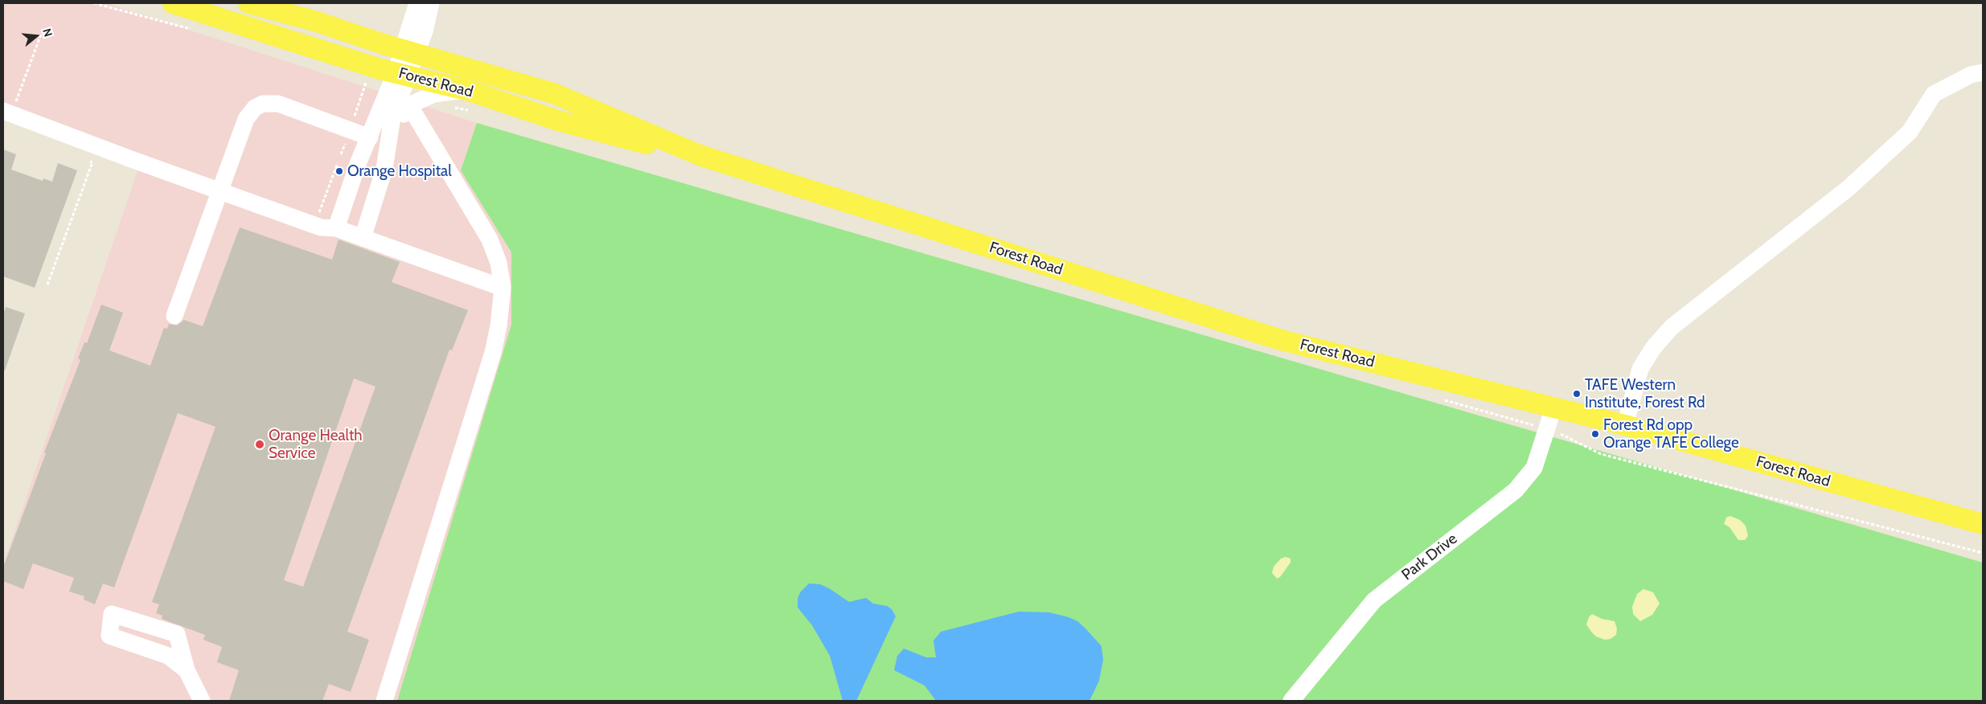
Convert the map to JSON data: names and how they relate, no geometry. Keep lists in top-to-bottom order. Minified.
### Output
{"streets":{"main road":["Forest Road"],"street":["Park Drive"]},"crossings":[["Forest Road","Park Drive"]],"places":["Orange Hospital","TAFE Western Institute, Forest Rd","Forest Rd opp Orange TAFE College","Orange Health Service"],"north":"right"}
